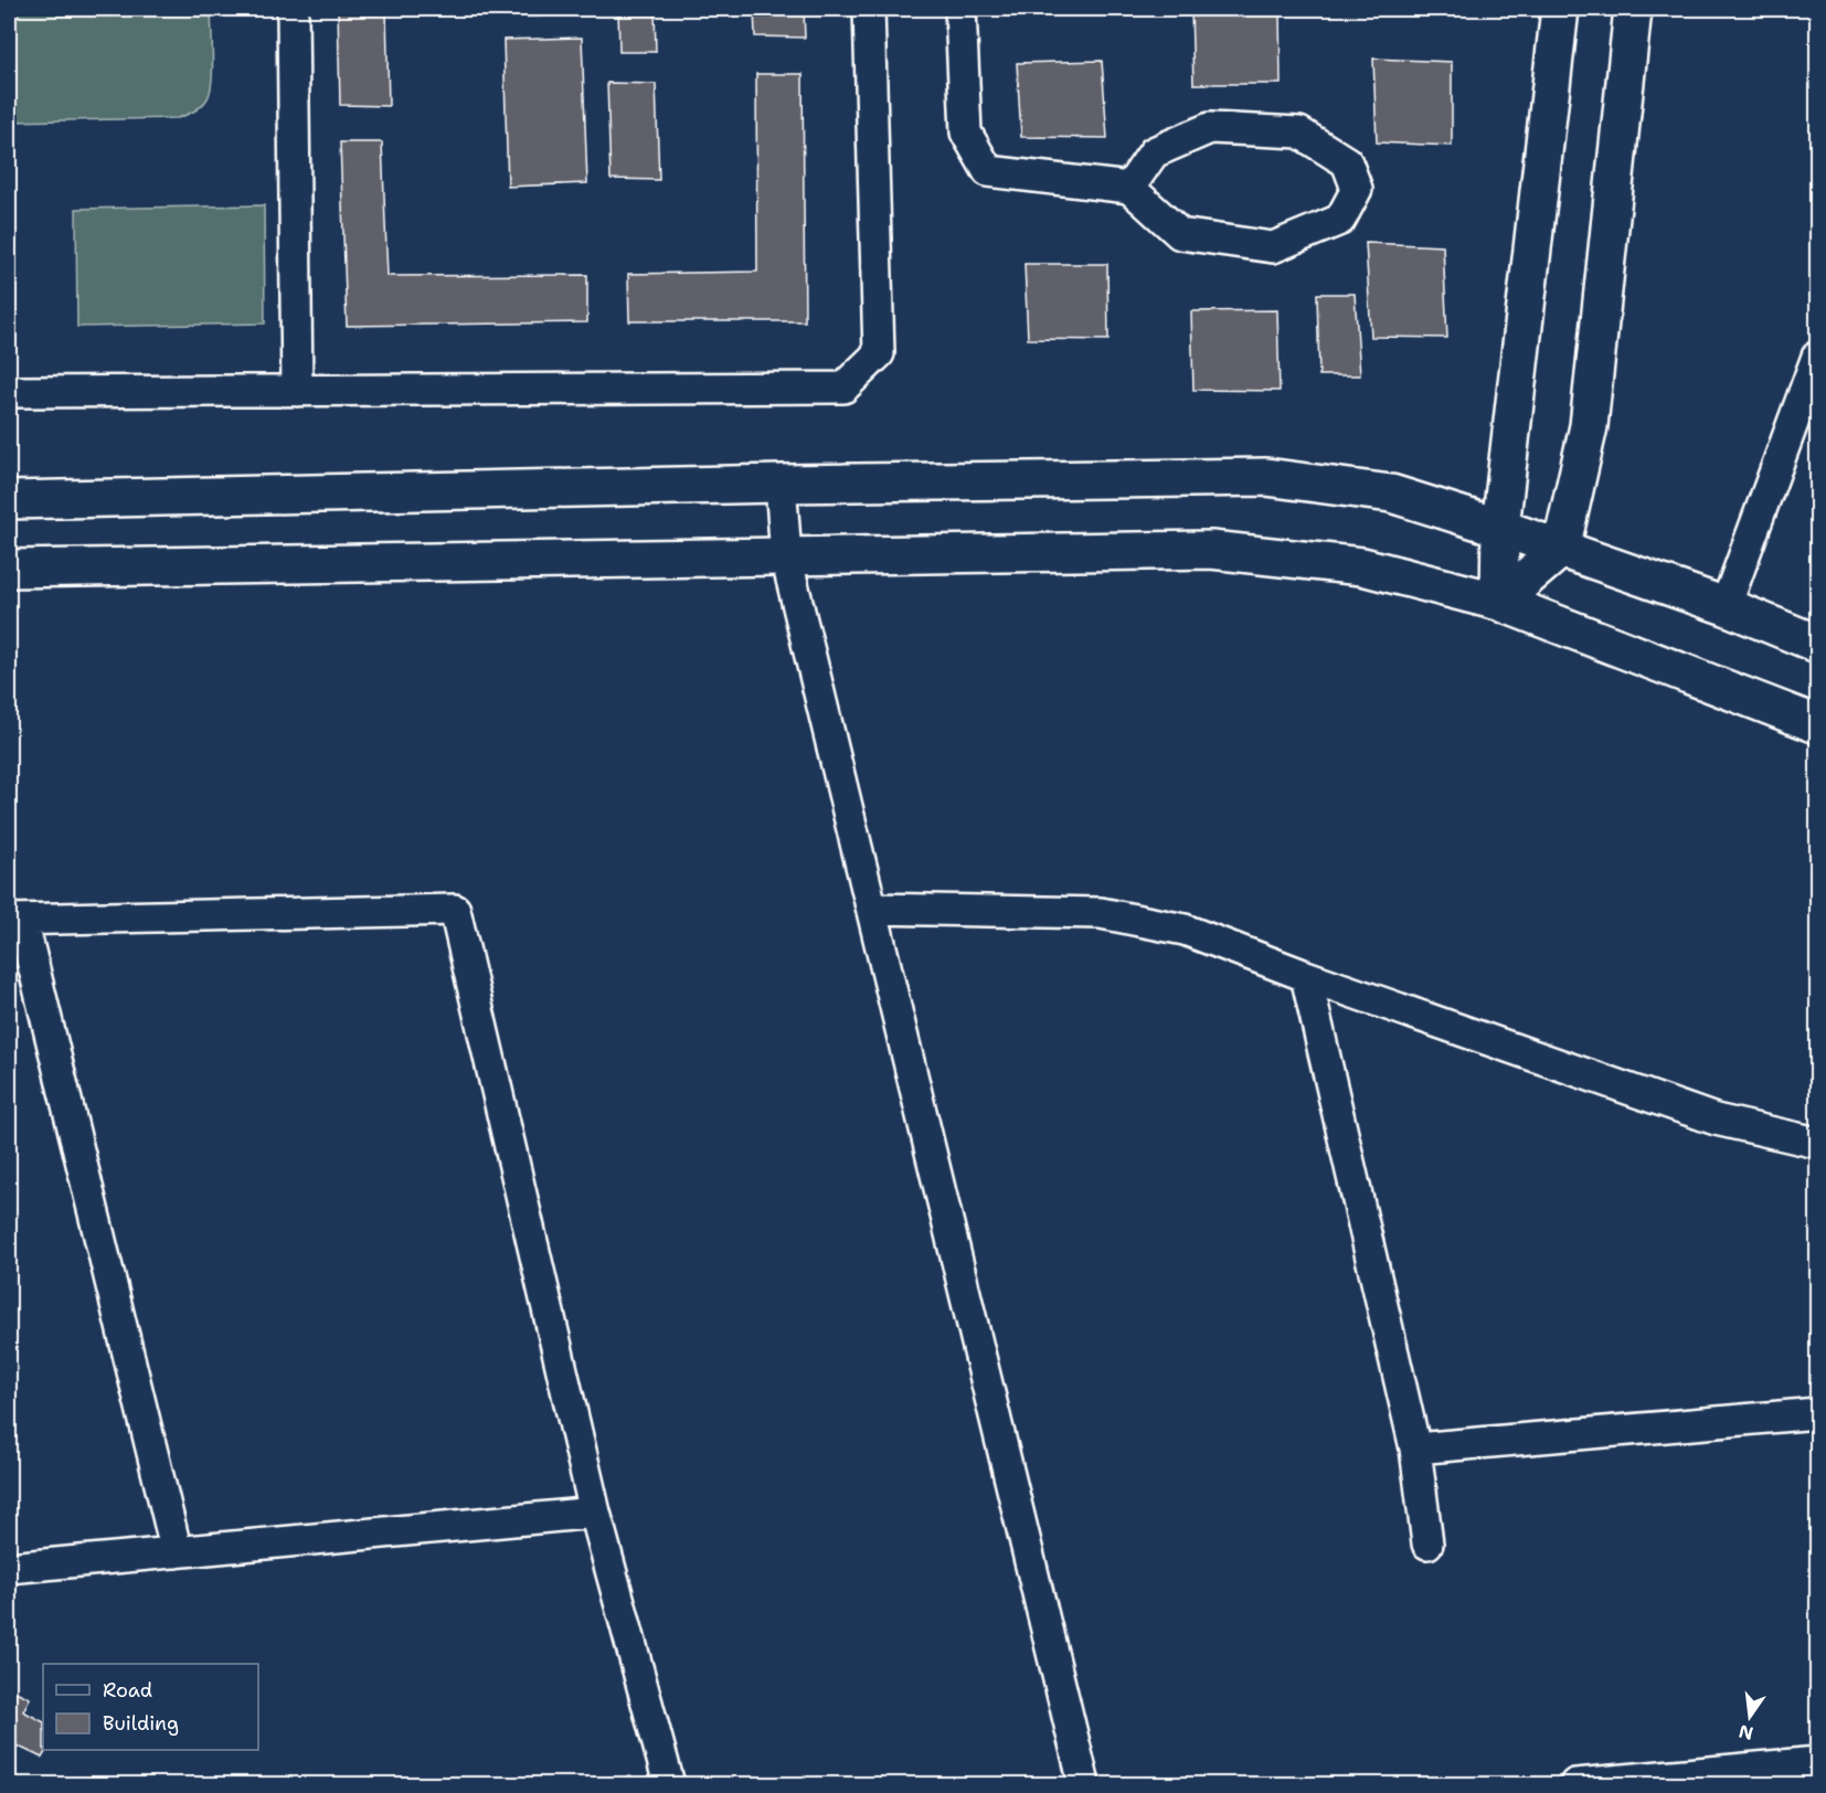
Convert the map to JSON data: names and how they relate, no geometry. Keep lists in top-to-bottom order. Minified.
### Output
{"legend":["Road","Building"],"north":"bottom"}
